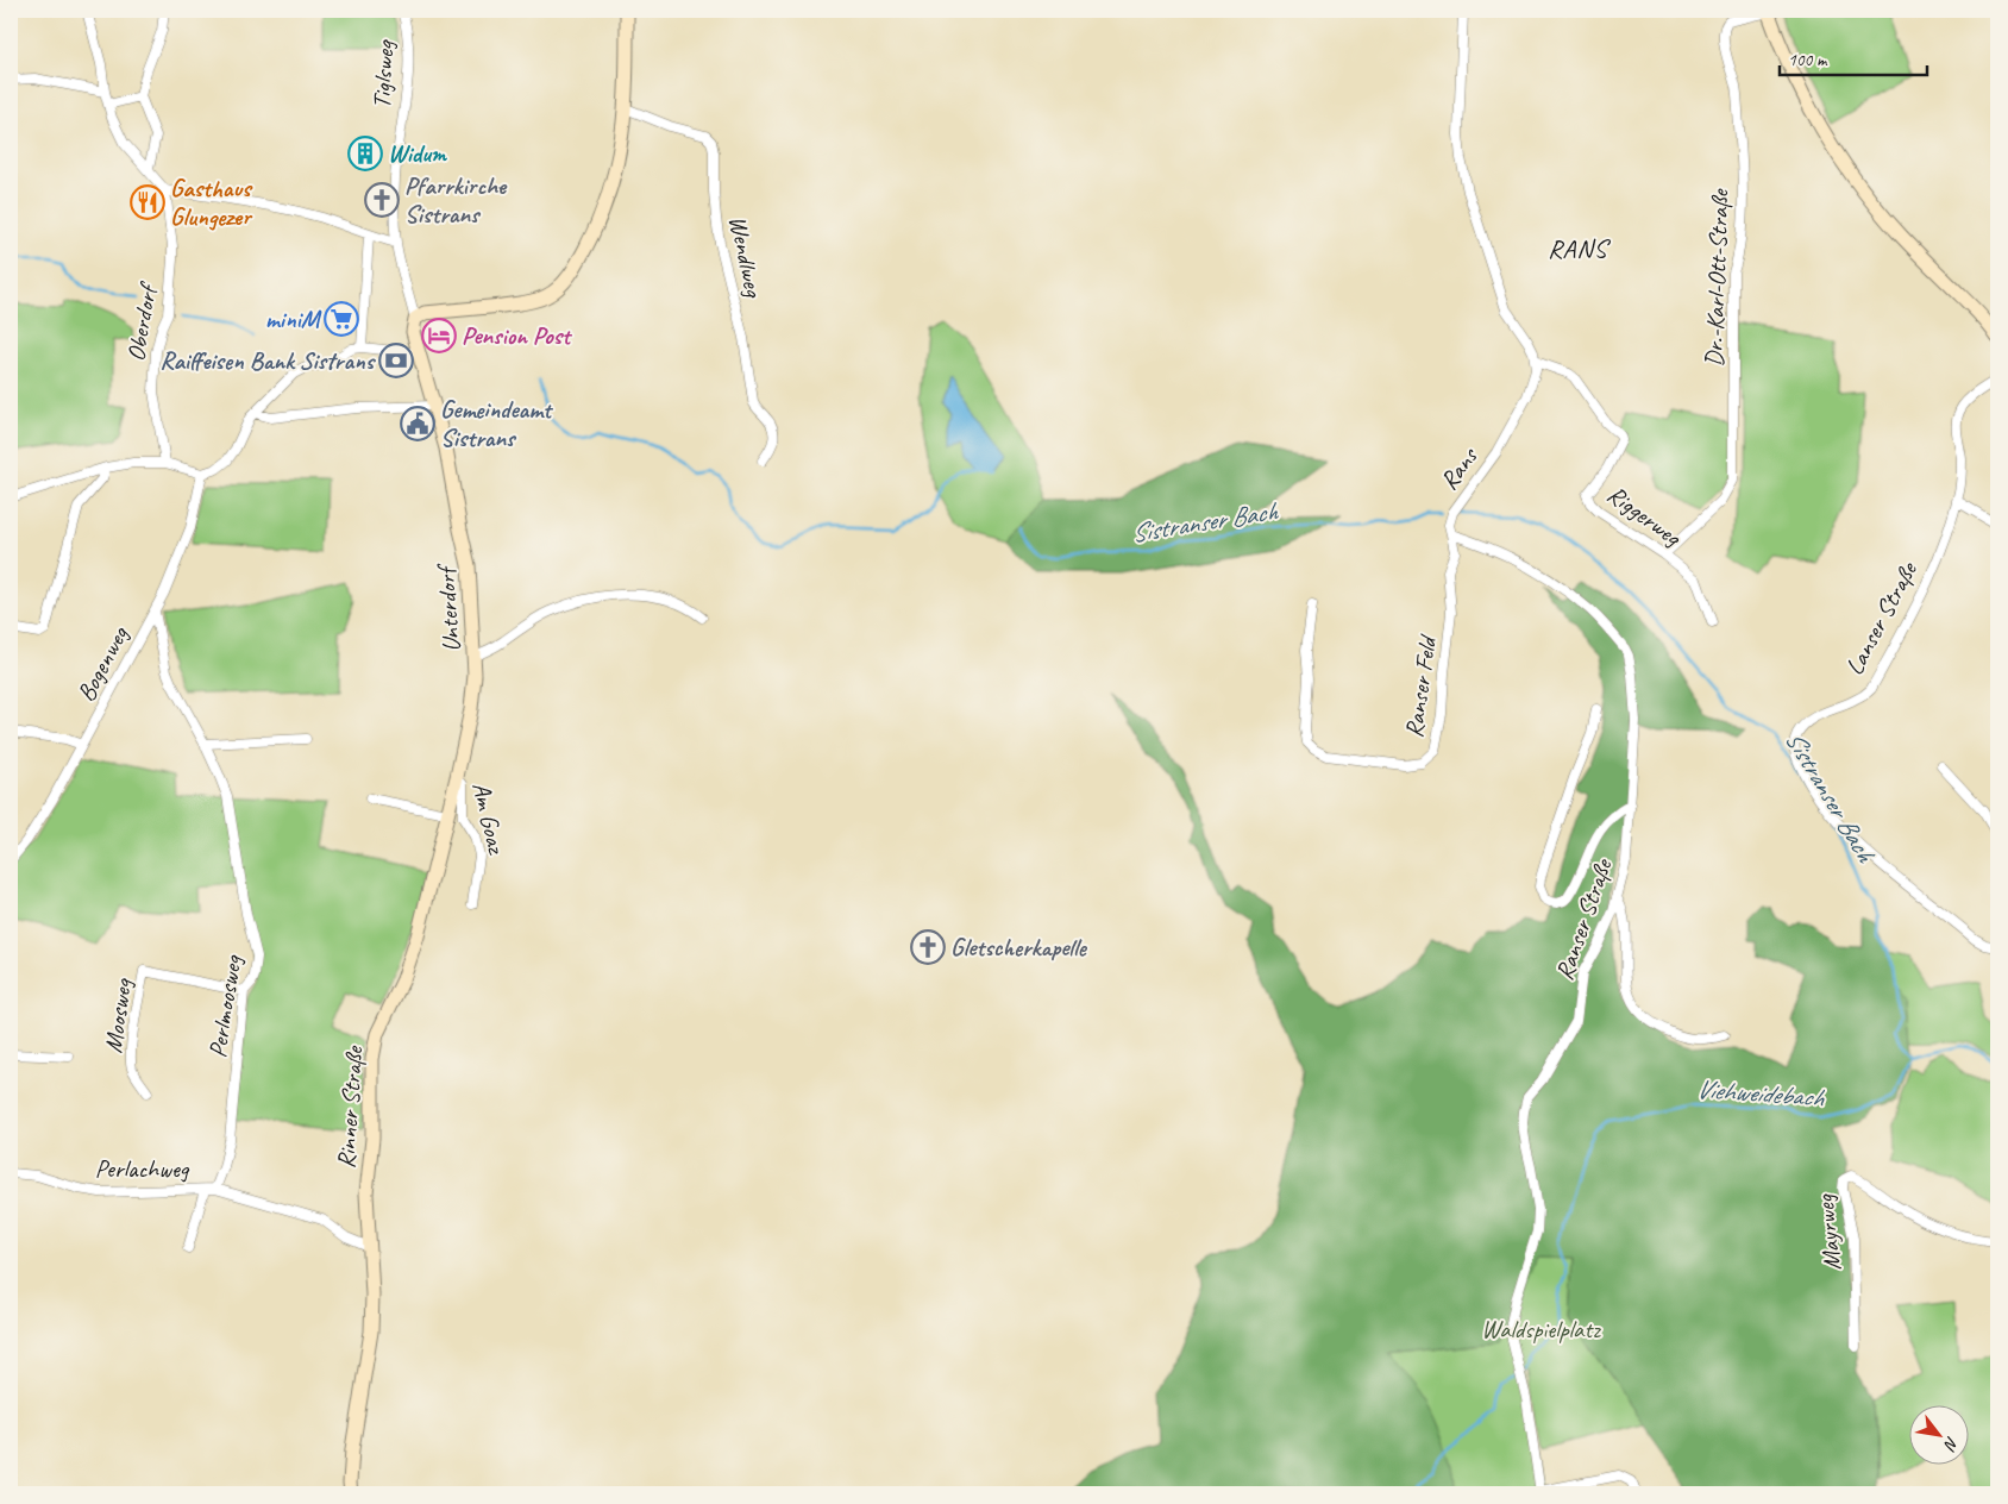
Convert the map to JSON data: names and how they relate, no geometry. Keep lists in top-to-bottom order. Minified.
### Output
{"streets":{"main road":["Unterdorf","Rinner Straße"],"street":["Tiglsweg","Wendlweg","Dr.-Karl-Ott-Straße","Oberdorf","Rans","Riggerweg","Lanser Straße","Bogenweg","Ranser Feld","Am Goaz","Ranser Straße","Perlmoosweg","Moosweg","Perlachweg","Mayrweg"]},"crossings":[["Tiglsweg","Unterdorf"],["Dr.-Karl-Ott-Straße","Riggerweg"],["Rans","Riggerweg"],["Rans","Ranser Feld"],["Rans","Ranser Straße"],["Unterdorf","Am Goaz"],["Unterdorf","Rinner Straße"],["Bogenweg","Perlmoosweg"],["Ranser Feld","Ranser Straße"],["Perlmoosweg","Moosweg"],["Perlmoosweg","Perlachweg"],["Rinner Straße","Perlachweg"]],"districts":["RANS"],"water":["Sistranser Bach","Viehweidebach"],"parks":["Waldspielplatz"],"places":{"building":["Widum"],"church":["Pfarrkirche Sistrans","Gletscherkapelle"],"restaurant":["Gasthaus Glungezer"],"supermarket":["miniM"],"hotel":["Pension Post"],"bank":["Raiffeisen Bank Sistrans"],"public building":["Gemeindeamt Sistrans"]},"scale_bar":"100 m","north":"bottom right"}
